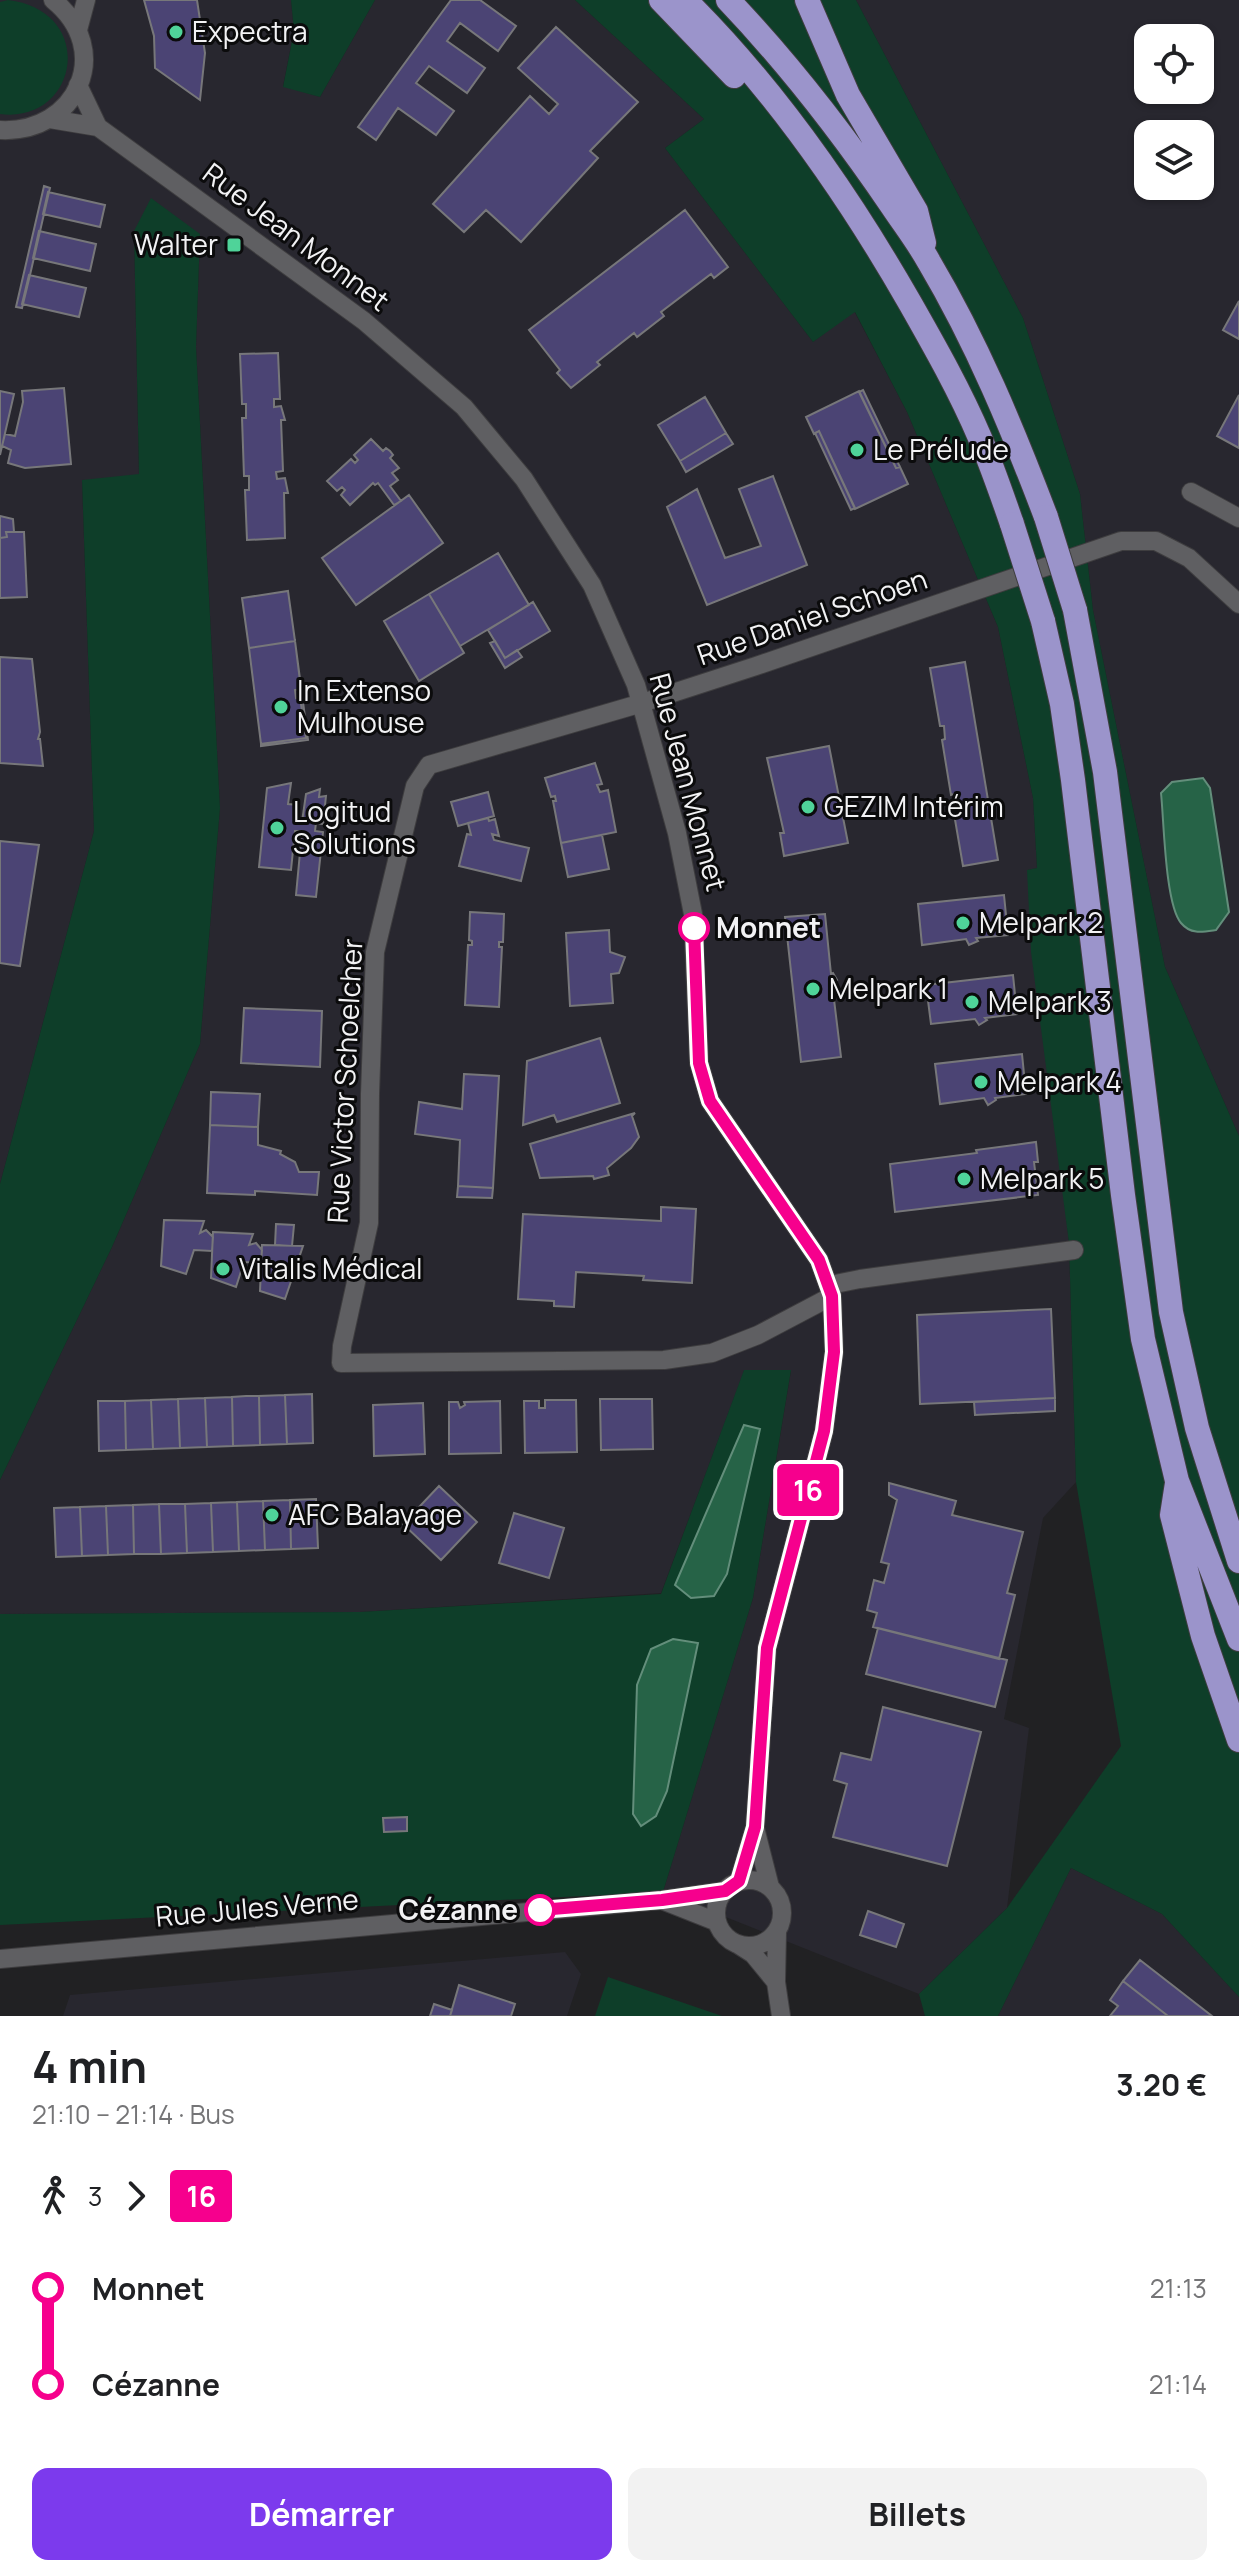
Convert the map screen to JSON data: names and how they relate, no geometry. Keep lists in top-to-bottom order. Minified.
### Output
{"streets":{"street":["Rue Jean Monnet","Rue Daniel Schoen","Rue Victor Schoelcher","Rue Jules Verne"]},"crossings":[["Rue Jean Monnet","Rue Daniel Schoen"],["Rue Jean Monnet","Rue Victor Schoelcher"],["Rue Jean Monnet","Rue Jules Verne"],["Rue Daniel Schoen","Rue Victor Schoelcher"]],"places":{"other":["Expectra","Le Prélude","In Extenso Mulhouse","GEZIM Intérim","Logitud Solutions","Melpark 2","Monnet","Melpark 1","Melpark 3","Melpark 4","Melpark 5","Vitalis Médical","AFC Balayage","Cézanne"],"transit":["Walter"]},"lines":["bus line 16"],"page":{"on_map":"16","heading":["4 min","21:10 – 21:14 · Bus","3.20 €"],"legs":["3","16"],"list":[{"name":"Monnet","value":"21:13"},{"name":"Cézanne","value":"21:14"}],"buttons":["Démarrer","Billets"]}}
